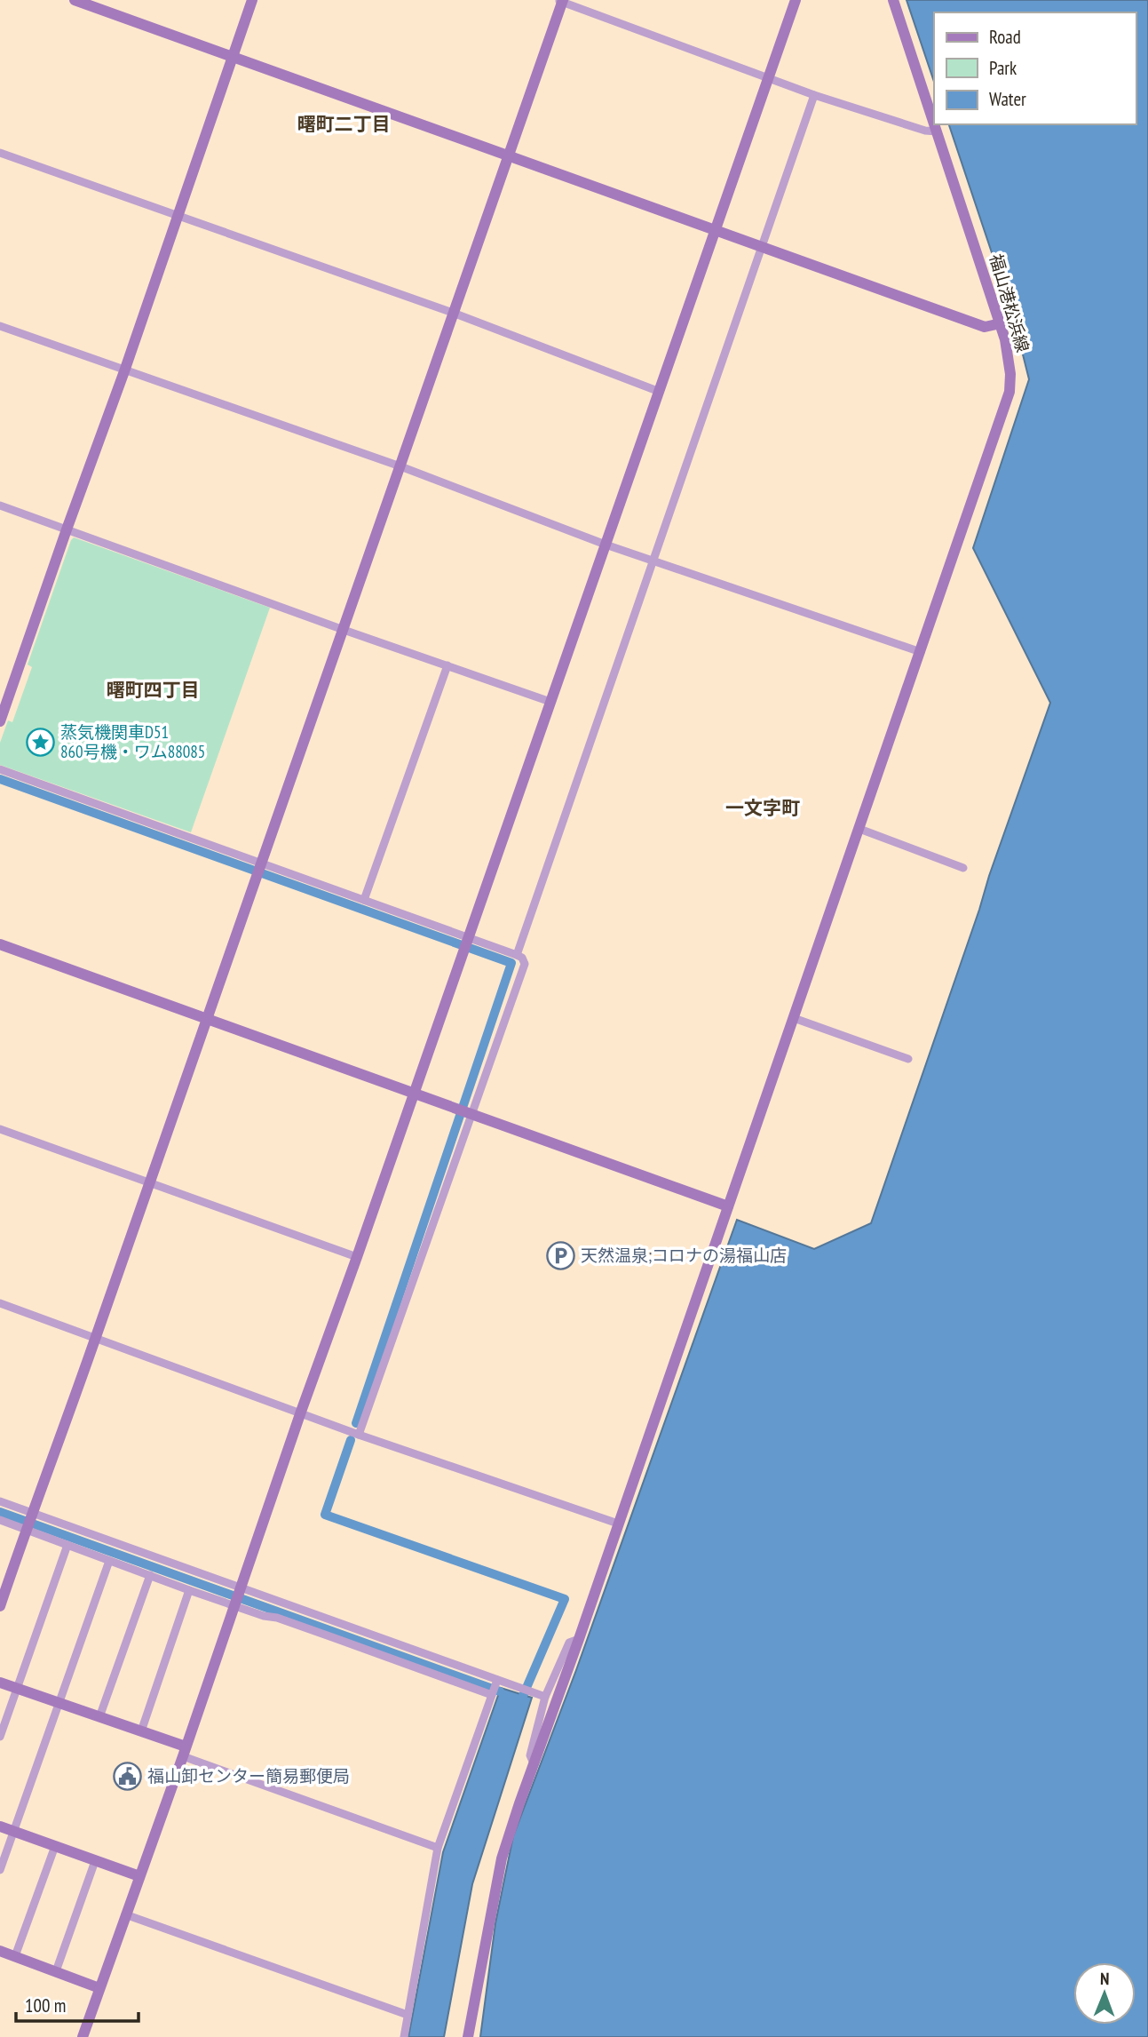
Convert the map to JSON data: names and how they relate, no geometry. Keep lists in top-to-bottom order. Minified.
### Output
{"streets":{"street":["福山港松浜線"]},"districts":["曙町二丁目","曙町四丁目","一文字町"],"places":{"place":["蒸気機関車D51 860号機・ワム88085"],"parking":["天然温泉;コロナの湯福山店"],"public building":["福山卸センター簡易郵便局"]},"legend":["Road","Park","Water"],"scale_bar":"100 m","north":"top"}
